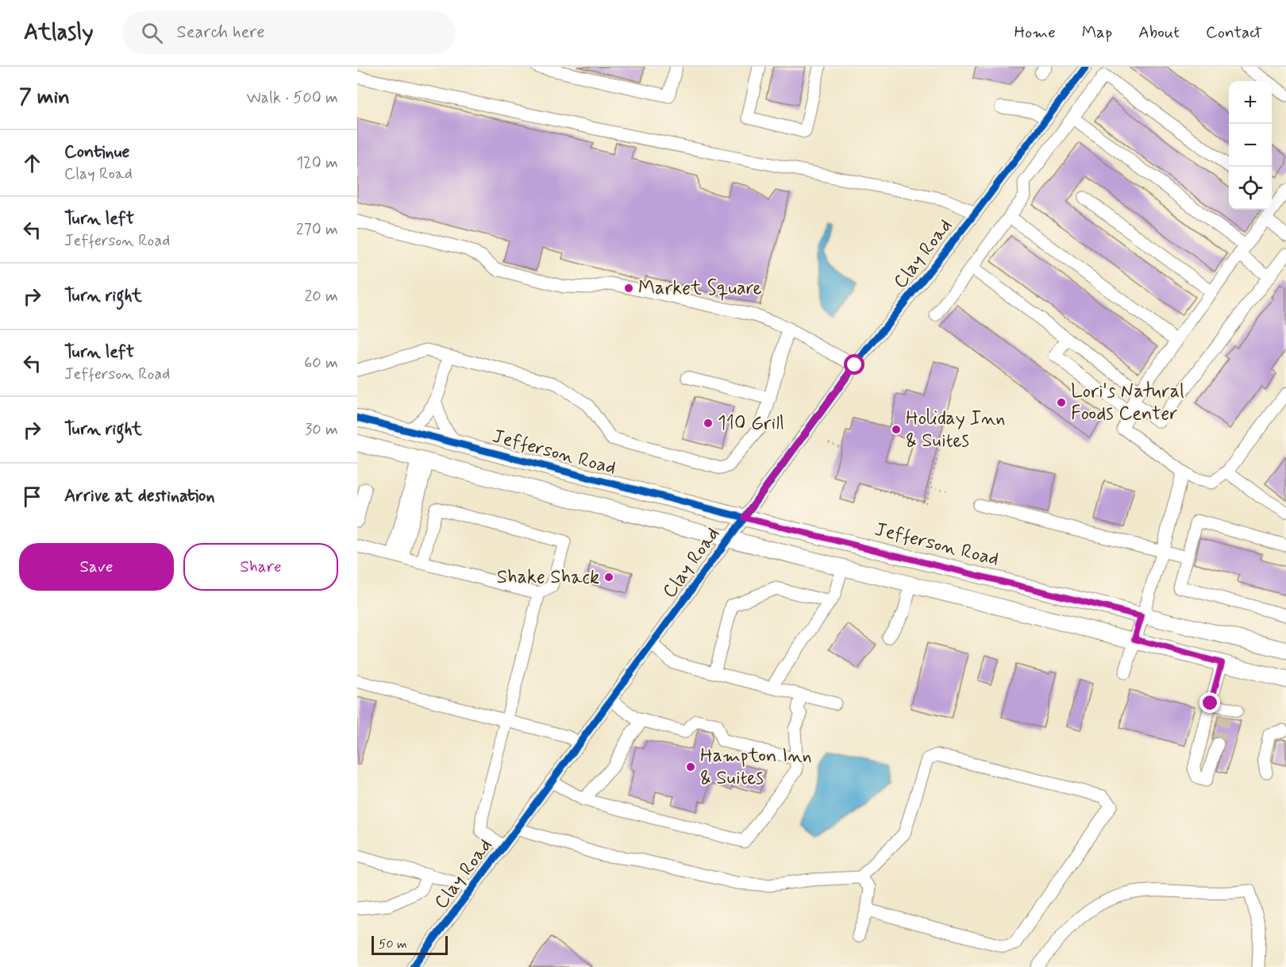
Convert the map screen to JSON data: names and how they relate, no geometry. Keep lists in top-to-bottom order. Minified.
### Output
{"streets":{"main road":["Jefferson Road"],"street":["Clay Road"]},"crossings":[["Clay Road","Jefferson Road"]],"places":["Market Square","Lori's Natural Foods Center","110 Grill","Holiday Inn & Suites","Shake Shack","Hampton Inn & Suites"],"scale_bar":"50 m","page":{"header":"Atlasly","search":"Search here","nav":["Home","Map","About","Contact"],"heading":["7 min","Walk · 500 m"],"map_buttons":["+","−"],"list":[["Continue","Clay Road","120 m"],["Turn left","Jefferson Road","270 m"],["Turn right","20 m"],["Turn left","Jefferson Road","60 m"],["Turn right","30 m"],"Arrive at destination"],"buttons":["Save","Share"],"scale":"50 m"}}
